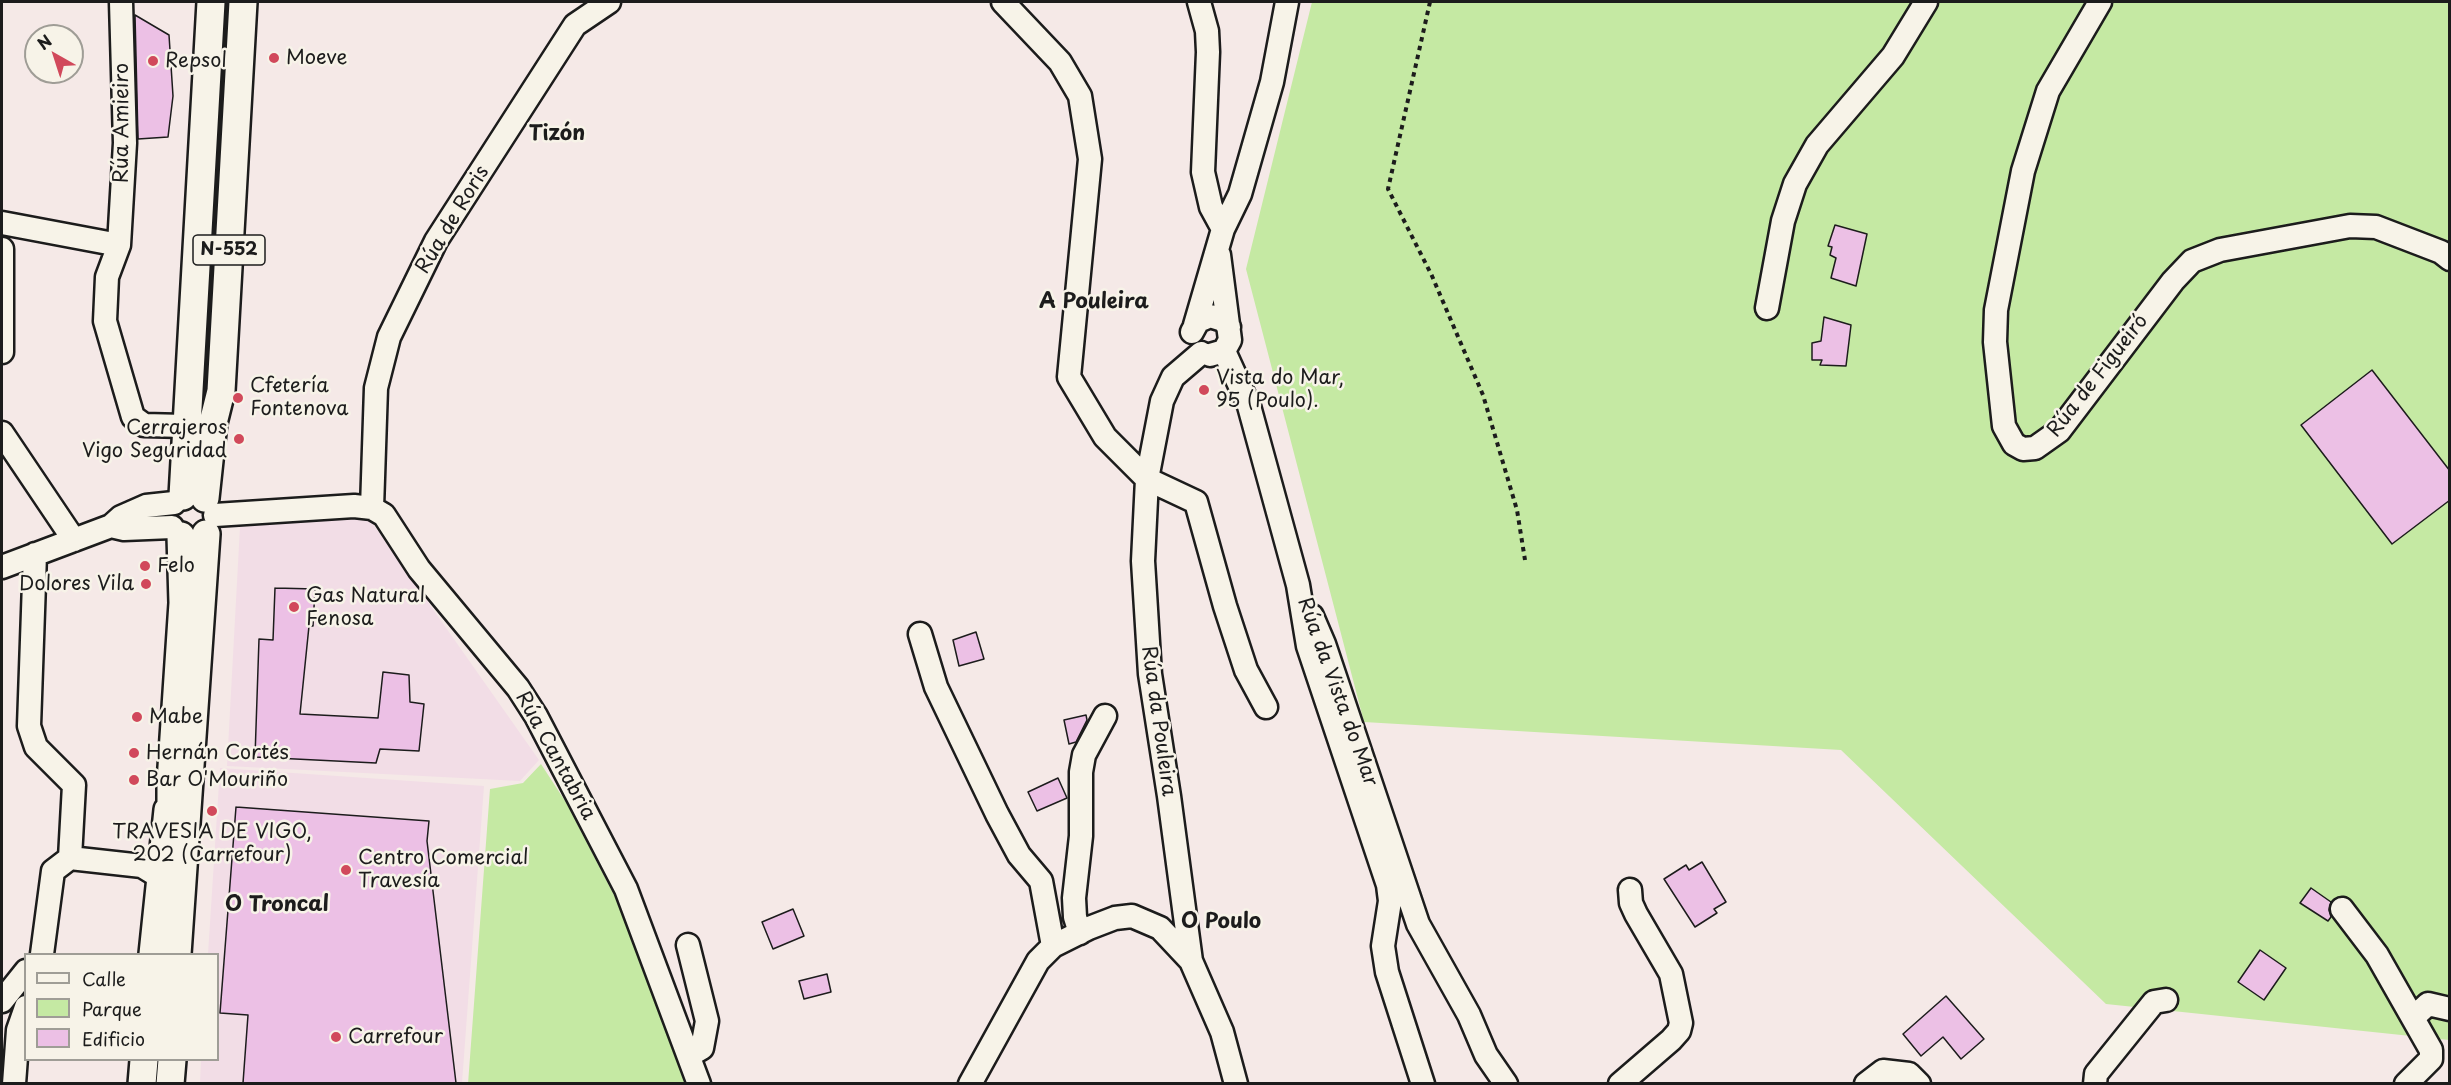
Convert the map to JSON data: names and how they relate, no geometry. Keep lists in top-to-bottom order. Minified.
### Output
{"streets":{"main road":["N-552"],"street":["Rúa Amieiro","Rúa de Roris","Rúa de Figueiró","Rúa da Vista do Mar","Rúa da Pouleira","Rúa Cantabria"]},"crossings":[["Rúa Amieiro","N-552"],["Rúa de Roris","Rúa Cantabria"],["Rúa da Vista do Mar","Rúa da Pouleira"]],"districts":["Tizón","A Pouleira","O Troncal","O Poulo"],"places":["Moeve","Repsol","Vista do Mar, 95 (Poulo).","Cfetería Fontenova","Cerrajeros Vigo Seguridad","Felo","Dolores Vila","Gas Natural Fenosa","Mabe","Hernán Cortés","Bar O'Mouriño","TRAVESIA DE VIGO, 202 (Carrefour)","Centro Comercial Travesía","Carrefour"],"legend":["Calle","Parque","Edificio"],"north":"top left"}
